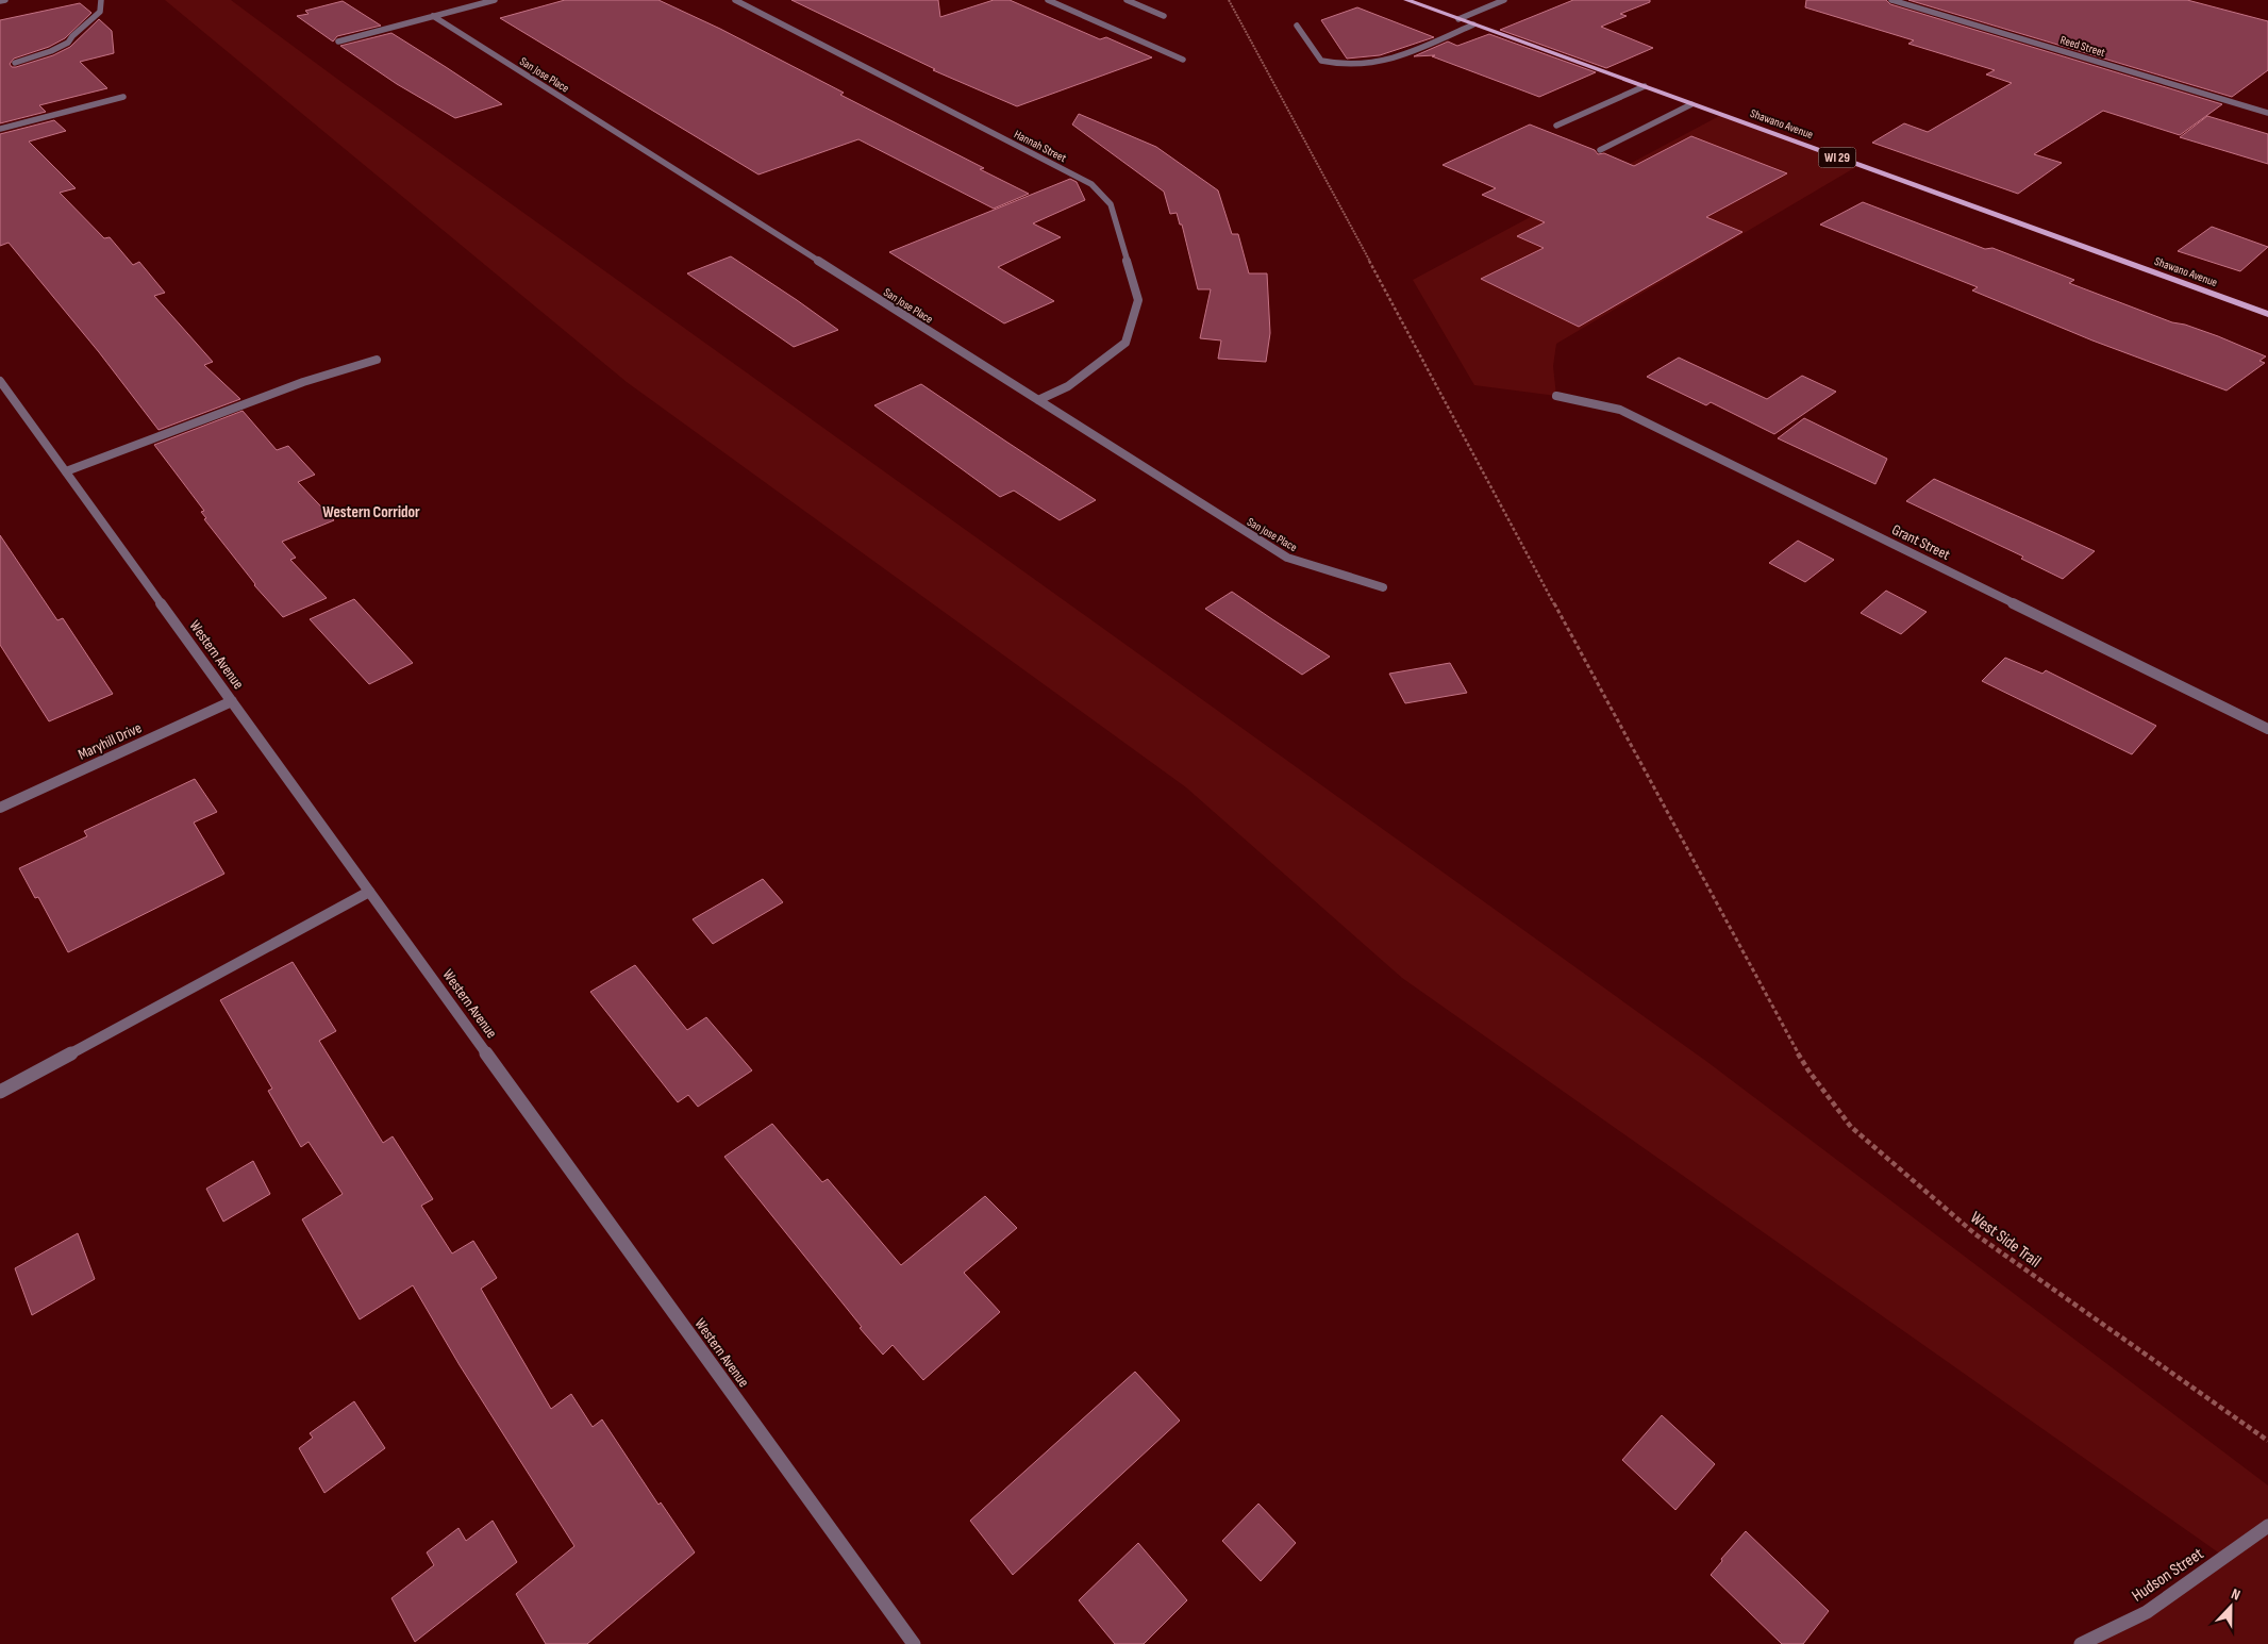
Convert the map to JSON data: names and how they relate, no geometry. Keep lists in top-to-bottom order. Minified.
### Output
{"streets":{"main road":["Shawano Avenue","WI 29"],"street":["Reed Street","San Jose Place","Hannah Street","Grant Street","Western Avenue","Maryhill Drive","Hudson Street"],"path":["West Side Trail"]},"crossings":[["San Jose Place","Hannah Street"],["Western Avenue","Maryhill Drive"]],"districts":["Western Corridor"],"north":"top"}
